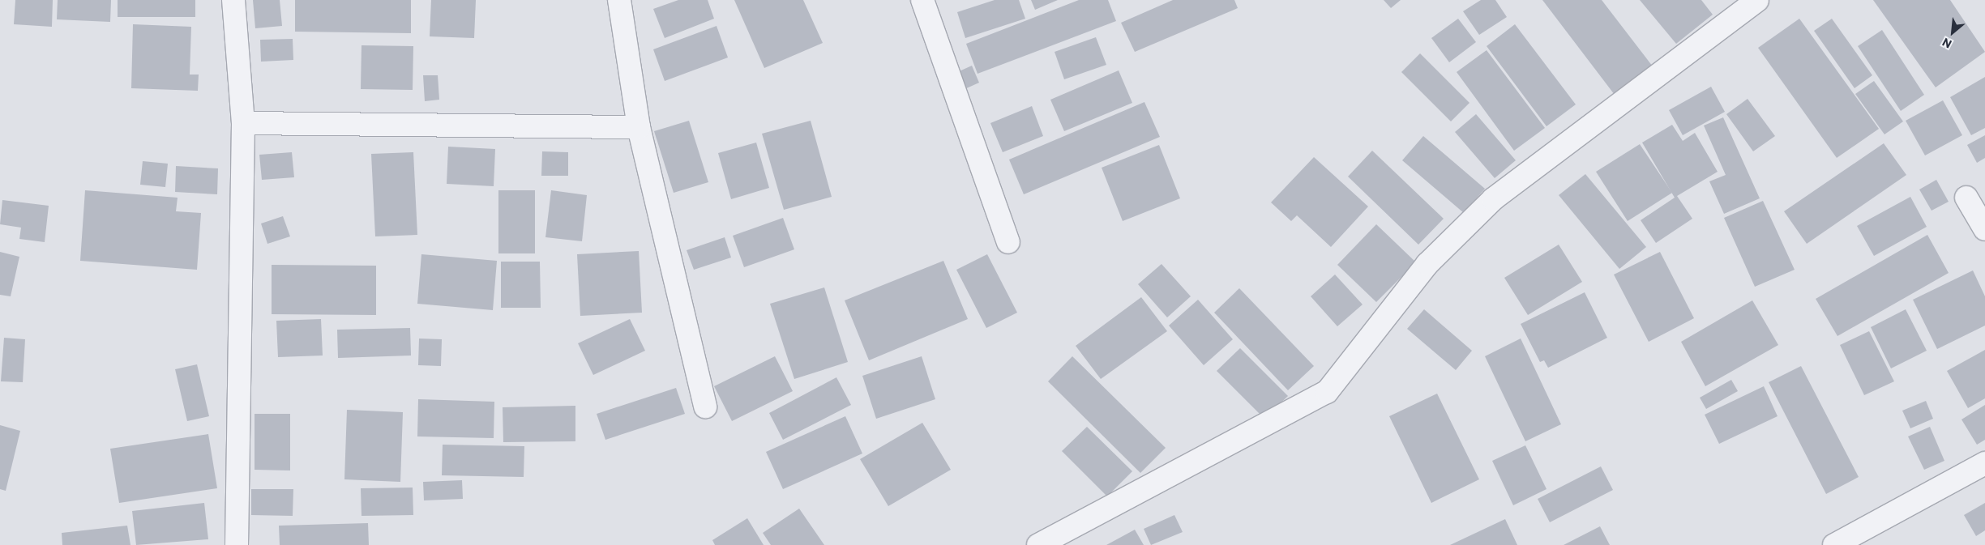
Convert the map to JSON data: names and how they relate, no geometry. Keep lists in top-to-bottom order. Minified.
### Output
{"north":"bottom left"}
